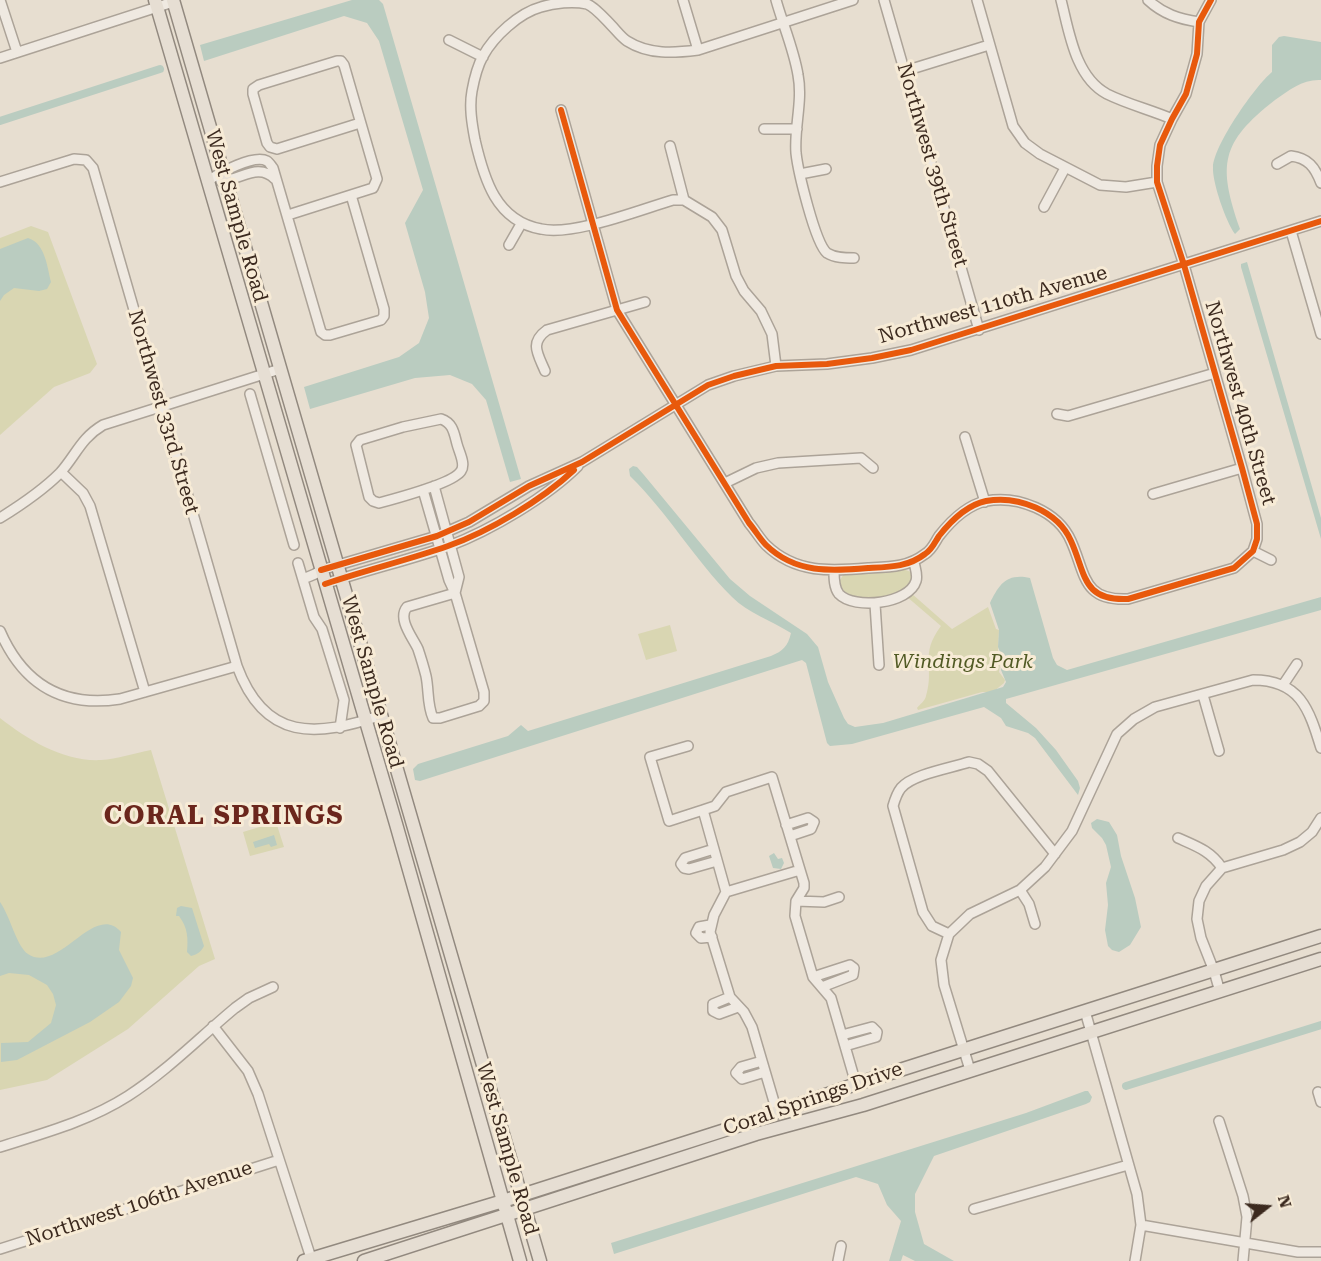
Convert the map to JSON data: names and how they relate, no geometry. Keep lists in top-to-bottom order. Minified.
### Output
{"streets":{"main road":["West Sample Road","Coral Springs Drive"],"street":["Northwest 39th Street","Northwest 110th Avenue","Northwest 40th Street","Northwest 33rd Street","Northwest 106th Avenue"]},"crossings":[["Northwest 39th Street","Northwest 110th Avenue"],["West Sample Road","Northwest 110th Avenue"],["West Sample Road","Northwest 33rd Street"],["West Sample Road","Coral Springs Drive"],["Northwest 110th Avenue","Northwest 40th Street"]],"districts":["CORAL SPRINGS"],"parks":["Windings Park"],"north":"right"}
